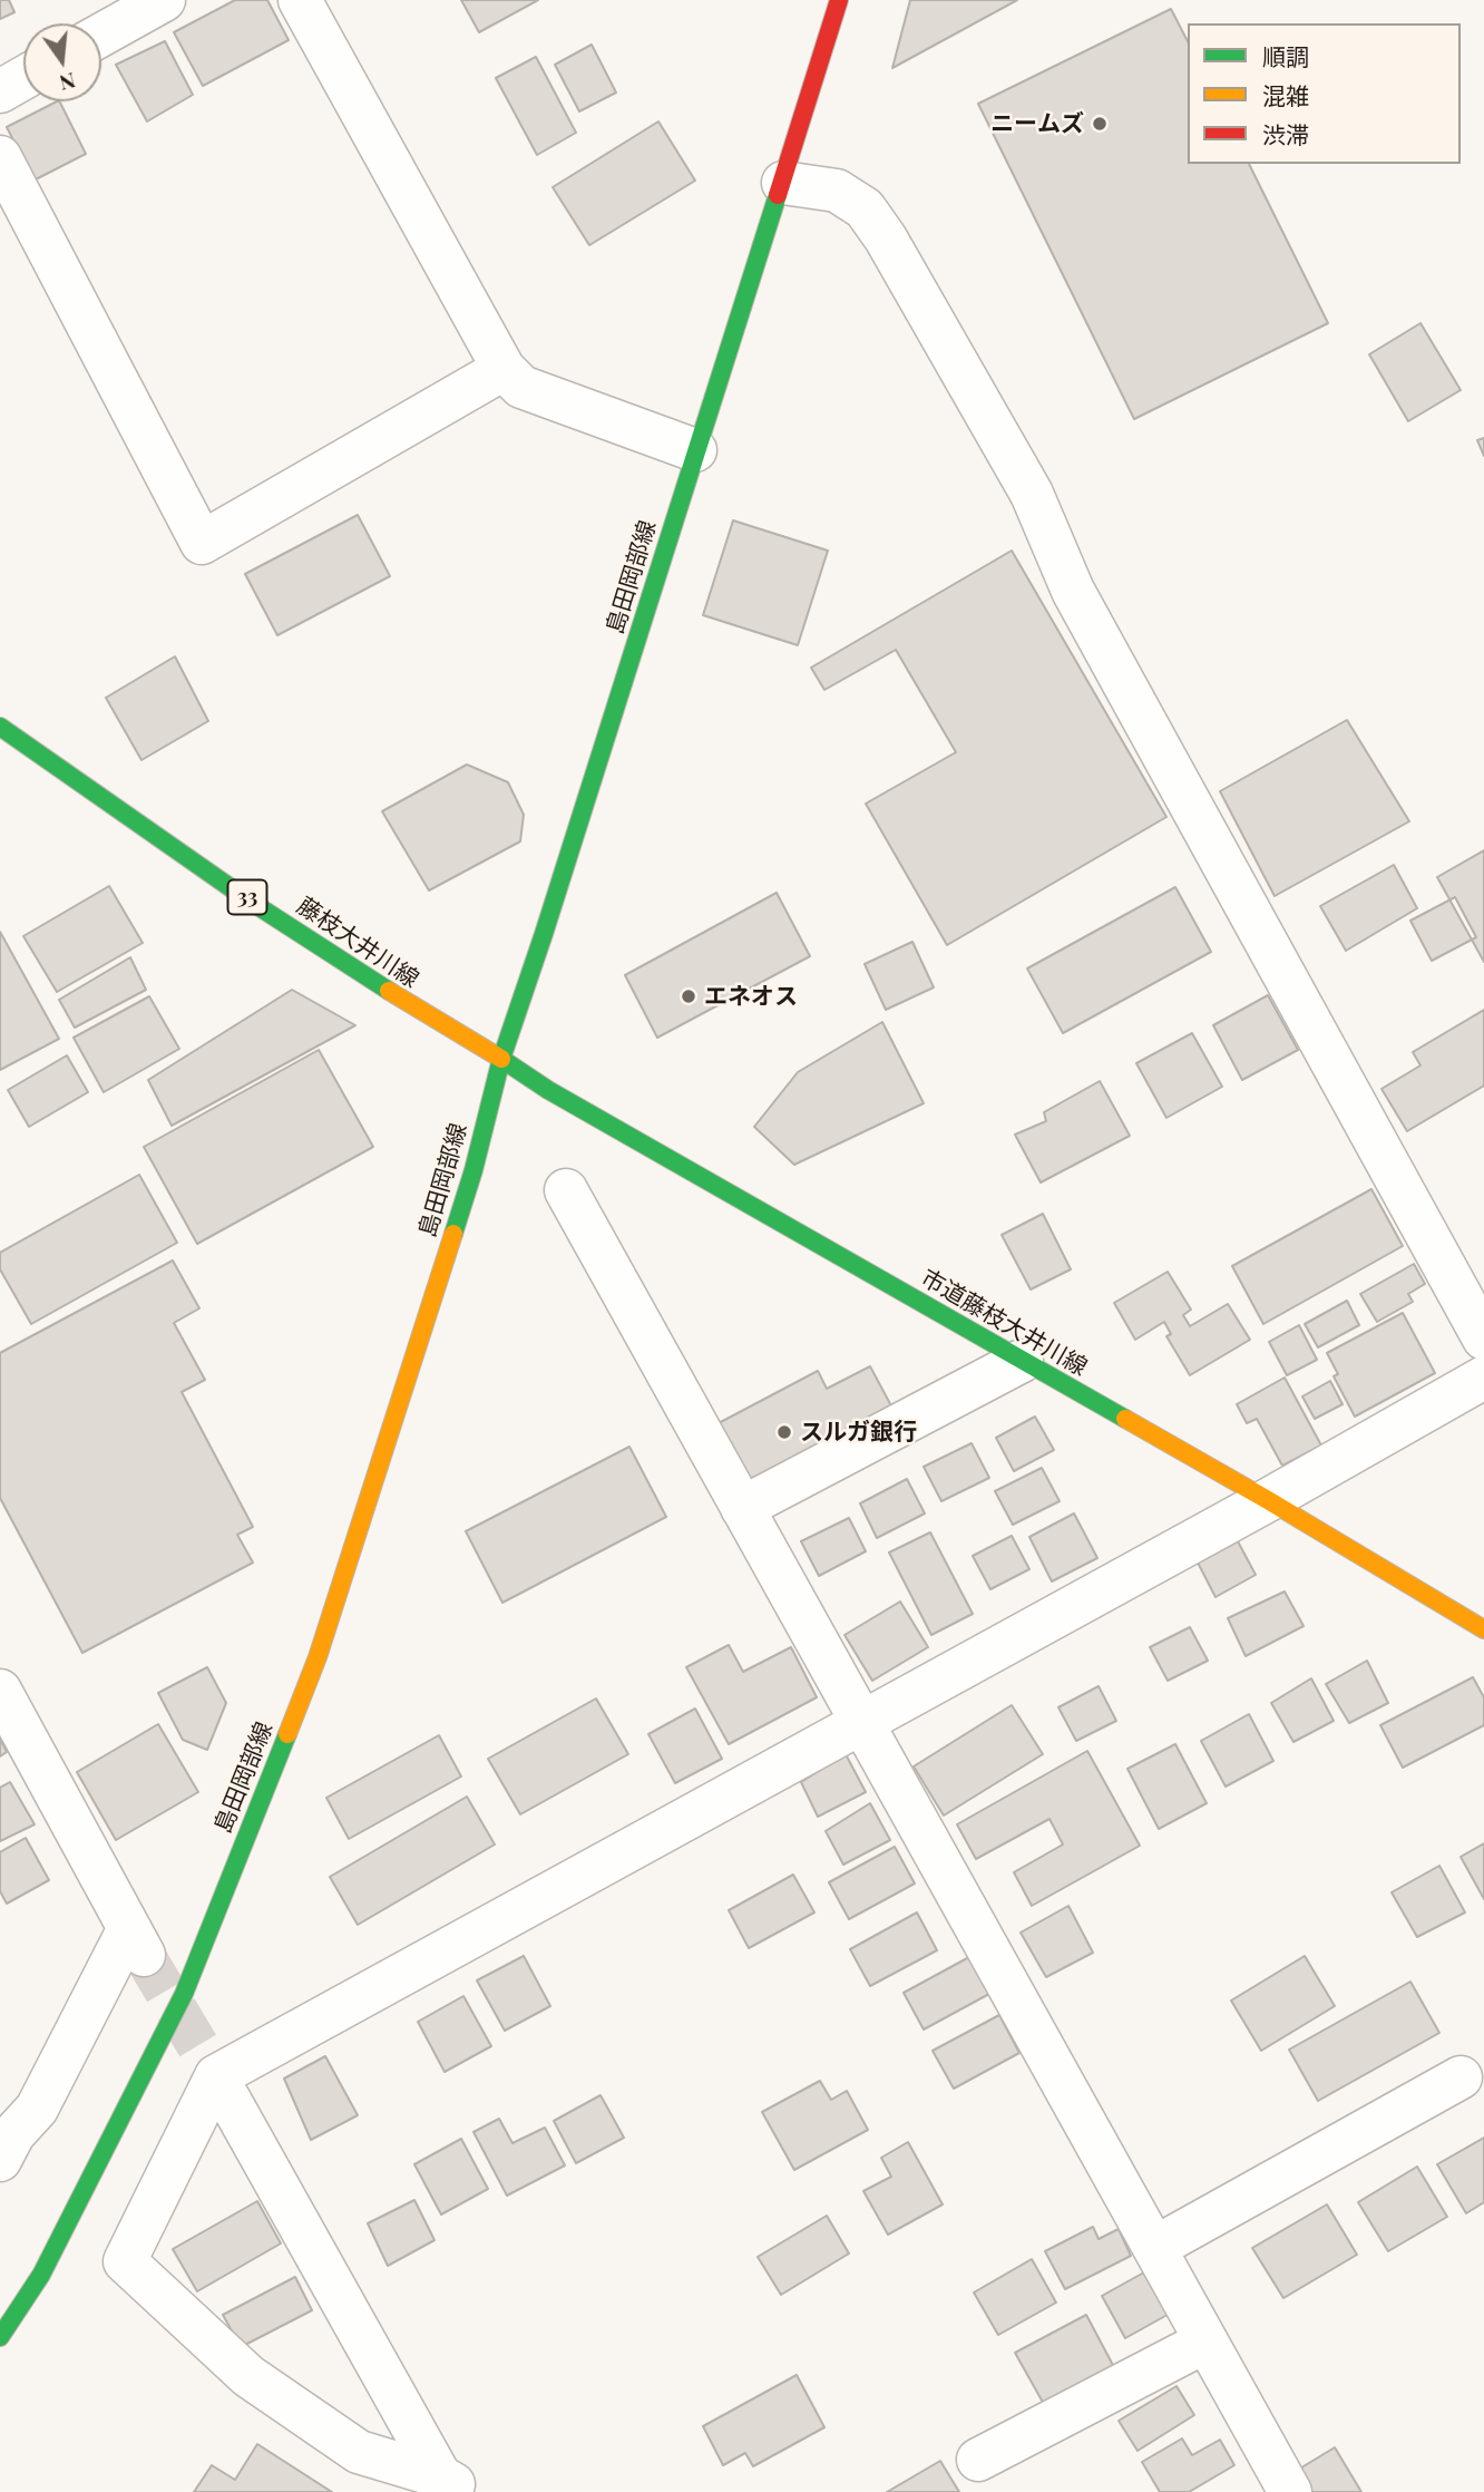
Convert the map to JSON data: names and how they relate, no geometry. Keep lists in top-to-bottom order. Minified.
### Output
{"streets":{"main road":["島田岡部線","33","藤枝大井川線","市道藤枝大井川線"]},"crossings":[["島田岡部線","藤枝大井川線"],["島田岡部線","市道藤枝大井川線"],["藤枝大井川線","市道藤枝大井川線"]],"places":["ニームズ","エネオス","スルガ銀行"],"legend":["順調","混雑","渋滞"],"north":"bottom"}
